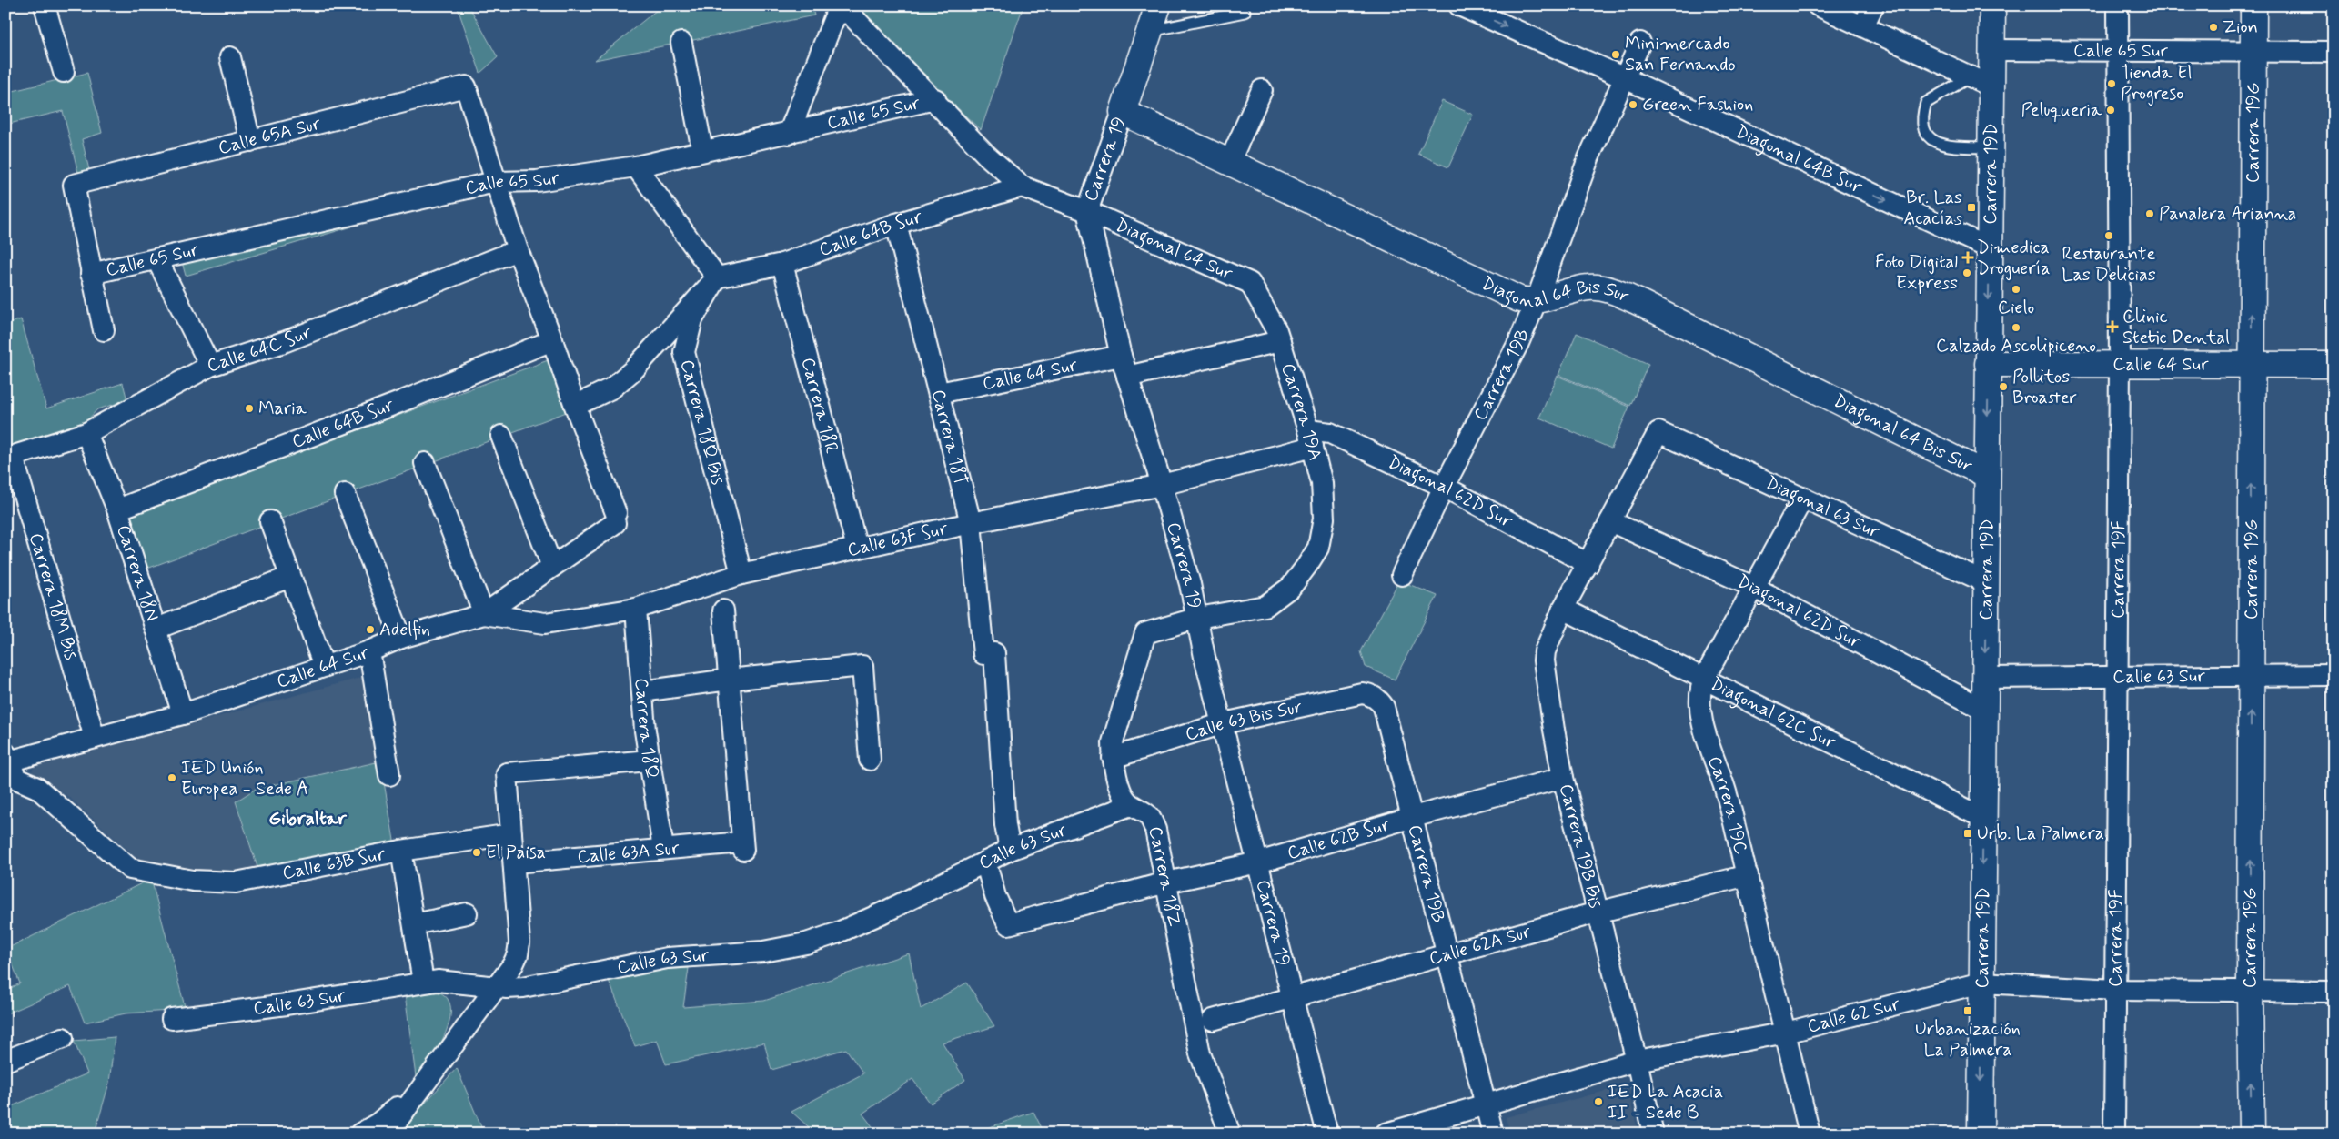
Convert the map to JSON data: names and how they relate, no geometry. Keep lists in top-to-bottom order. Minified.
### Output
{"streets":{"street":["Calle 65 Sur","Carrera 19G","Calle 65A Sur","Carrera 19","Diagonal 64B Sur","Carrera 19D","Calle 64B Sur","Diagonal 64 Sur","Diagonal 64 Bis Sur","Calle 64C Sur","Calle 64 Sur","Carrera 19B","Carrera 18R","Carrera 19A","Carrera 18Q Bis","Carrera 18T","Diagonal 62D Sur","Diagonal 63 Sur","Calle 63F Sur","Carrera 19F","Carrera 18N","Carrera 18M Bis","Calle 63 Sur","Diagonal 62C Sur","Calle 63 Bis Sur","Carrera 18Q","Carrera 19C","Calle 62B Sur","Carrera 19B Bis","Calle 63A Sur","Calle 63B Sur","Carrera 18Z","Calle 62A Sur","Calle 62 Sur"]},"crossings":[["Calle 65 Sur","Carrera 19G"],["Calle 65 Sur","Calle 65A Sur"],["Calle 65 Sur","Carrera 19D"],["Calle 65 Sur","Carrera 19F"],["Carrera 19G","Calle 64 Sur"],["Carrera 19G","Calle 63 Sur"],["Carrera 19G","Calle 62 Sur"],["Carrera 19","Diagonal 64 Sur"],["Carrera 19","Diagonal 64 Bis Sur"],["Carrera 19","Calle 64 Sur"],["Carrera 19","Carrera 19A"],["Carrera 19","Calle 63F Sur"],["Carrera 19","Calle 63 Bis Sur"],["Carrera 19","Calle 62B Sur"],["Carrera 19","Carrera 18Z"],["Carrera 19","Calle 62A Sur"],["Diagonal 64B Sur","Carrera 19D"],["Diagonal 64B Sur","Carrera 19B"],["Carrera 19D","Diagonal 64 Bis Sur"],["Carrera 19D","Calle 64 Sur"],["Carrera 19D","Diagonal 62D Sur"],["Carrera 19D","Diagonal 63 Sur"],["Carrera 19D","Calle 63 Sur"],["Carrera 19D","Diagonal 62C Sur"],["Carrera 19D","Calle 62 Sur"],["Calle 64B Sur","Diagonal 64 Sur"],["Calle 64B Sur","Carrera 18R"],["Calle 64B Sur","Carrera 18Q Bis"],["Calle 64B Sur","Carrera 18T"],["Calle 64B Sur","Carrera 18N"],["Diagonal 64 Sur","Carrera 19A"],["Diagonal 64 Bis Sur","Carrera 19B"],["Calle 64C Sur","Carrera 18N"],["Calle 64C Sur","Carrera 18M Bis"],["Calle 64 Sur","Carrera 18T"],["Calle 64 Sur","Calle 63F Sur"],["Calle 64 Sur","Carrera 19F"],["Calle 64 Sur","Carrera 18N"],["Calle 64 Sur","Carrera 18M Bis"],["Calle 64 Sur","Calle 63B Sur"],["Carrera 19B","Diagonal 62D Sur"],["Carrera 19B","Calle 63 Bis Sur"],["Carrera 19B","Calle 62B Sur"],["Carrera 19B","Calle 62A Sur"],["Carrera 19B","Calle 62 Sur"],["Carrera 18R","Calle 63F Sur"],["Carrera 19A","Diagonal 62D Sur"],["Carrera 19A","Calle 63F Sur"],["Carrera 19A","Carrera 18Z"],["Carrera 18Q Bis","Calle 63F Sur"],["Carrera 18T","Calle 63F Sur"],["Carrera 18T","Calle 63 Sur"],["Diagonal 62D Sur","Calle 63F Sur"],["Diagonal 62D Sur","Carrera 19C"],["Diagonal 62D Sur","Carrera 19B Bis"],["Diagonal 63 Sur","Carrera 19C"],["Diagonal 63 Sur","Carrera 19B Bis"],["Calle 63F Sur","Carrera 18Q"],["Carrera 19F","Calle 63 Sur"],["Carrera 19F","Calle 62 Sur"],["Calle 63 Sur","Calle 62B Sur"],["Calle 63 Sur","Carrera 18Z"],["Diagonal 62C Sur","Carrera 19C"],["Diagonal 62C Sur","Carrera 19B Bis"],["Calle 63 Bis Sur","Carrera 18Z"],["Carrera 18Q","Calle 63A Sur"],["Carrera 19C","Calle 62A Sur"],["Carrera 19C","Calle 62 Sur"],["Calle 62B Sur","Carrera 19B Bis"],["Calle 62B Sur","Carrera 18Z"],["Carrera 19B Bis","Calle 62A Sur"],["Carrera 19B Bis","Calle 62 Sur"]],"one_way":["Carrera 19G","Carrera 19D"],"districts":["Gibraltar"],"places":{"other":["Zion","Minimercado San Fernando","Tienda El Progreso","Green Fashion","Peluqueria","Panalera Arianna","Restaurante Las Delicias","Foto Digital Express","Cielo","Calzado Ascolipiceno","Pollitos Broaster","Maria","Adelfin","IED Unión Europea - Sede A","El Paisa","IED La Acacia II - Sede B"],"transit":["Br. Las Acacías","Urb. La Palmera","Urbanización La Palmera"],"health":["Dimedica Droguería","Clinic Stetic Dental"]}}
